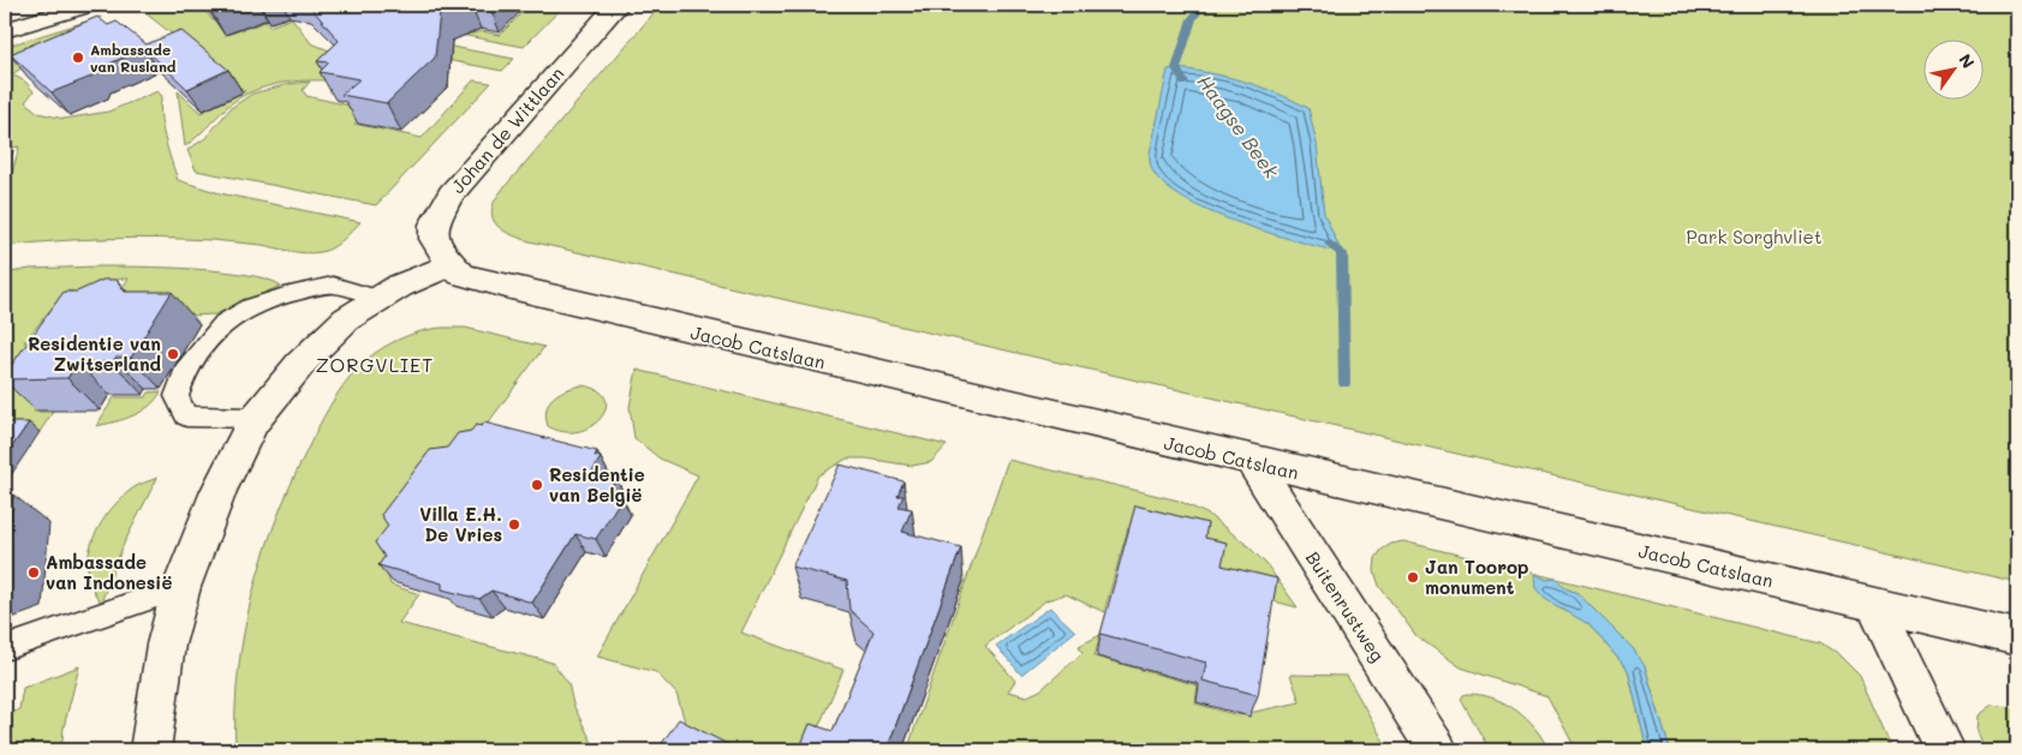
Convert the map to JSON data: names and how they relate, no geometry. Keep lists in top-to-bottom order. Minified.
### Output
{"streets":{"street":["Johan de Wittlaan","Jacob Catslaan","Buitenrustweg"]},"crossings":[["Johan de Wittlaan","Jacob Catslaan"],["Jacob Catslaan","Buitenrustweg"]],"districts":["ZORGVLIET"],"water":["Haagse Beek"],"parks":["Park Sorghvliet"],"places":["Ambassade van Rusland","Residentie van Zwitserland","Residentie van België","Villa E.H. De Vries","Ambassade van Indonesië","Jan Toorop monument"],"north":"top right"}
